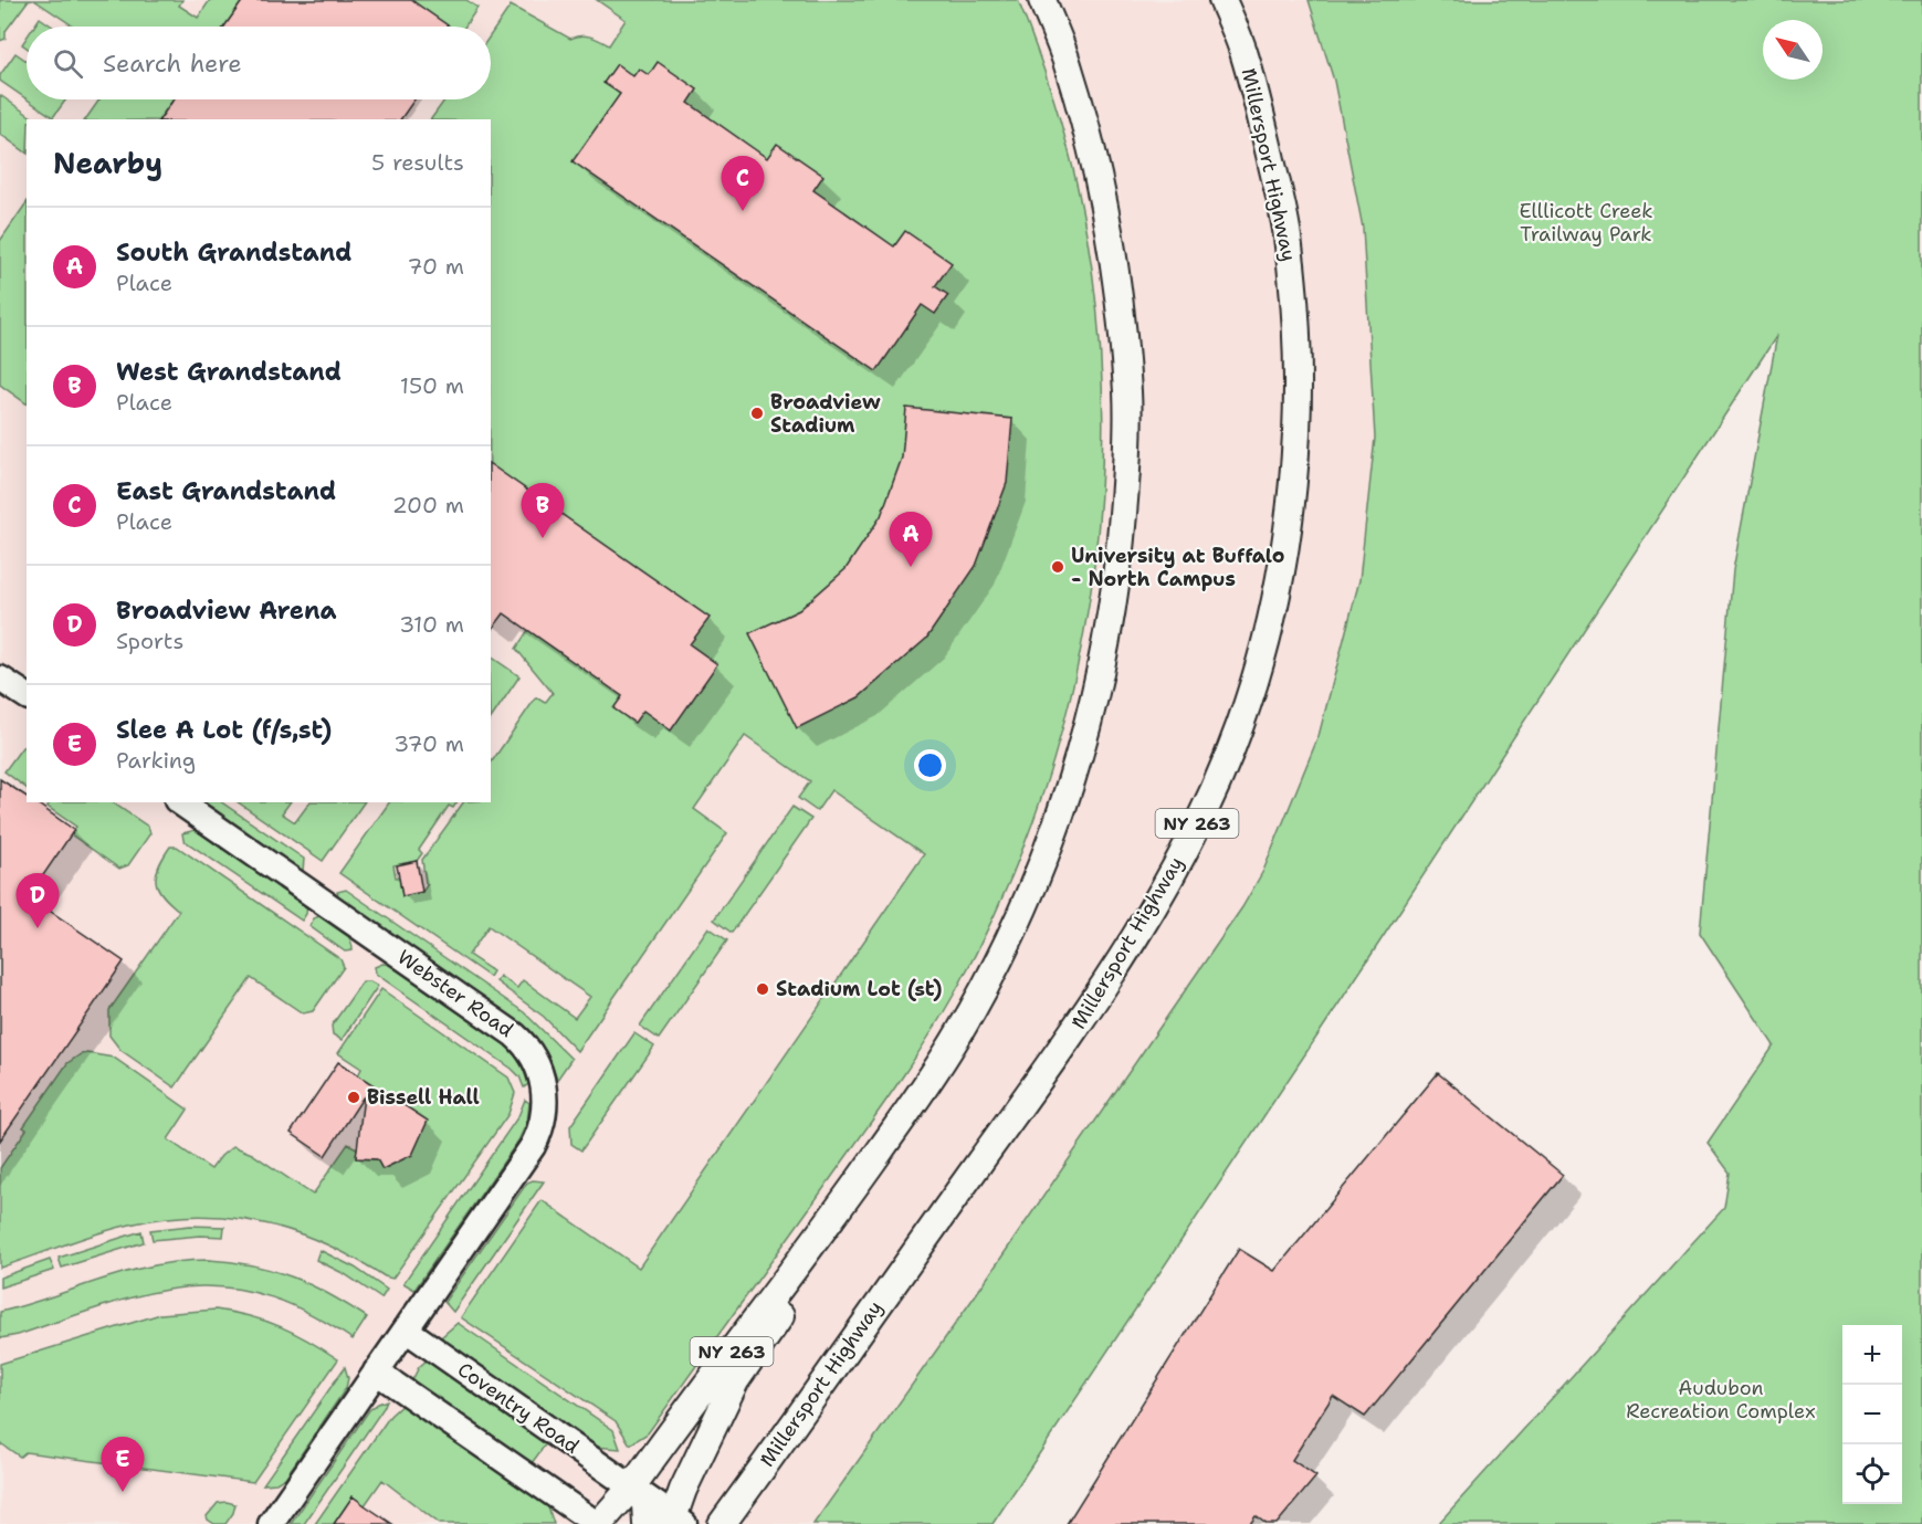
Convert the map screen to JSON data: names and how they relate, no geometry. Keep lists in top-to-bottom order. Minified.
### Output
{"streets":{"main road":["Millersport Highway","NY 263"],"street":["Webster Road","Coventry Road"]},"crossings":[["NY 263","Coventry Road"],["Webster Road","Coventry Road"]],"parks":["Elllicott Creek Trailway Park","Audubon Recreation Complex"],"places":["Broadview Stadium","University at Buffalo - North Campus","Stadium Lot (st)","Bissell Hall"],"north":"top left","page":{"search":"Search here","heading":["Nearby","5 results"],"pins":["C","B","A","D","E"],"list":[{"mark":"A","name":"South Grandstand","note":"Place","value":"70 m"},{"mark":"B","name":"West Grandstand","note":"Place","value":"150 m"},{"mark":"C","name":"East Grandstand","note":"Place","value":"200 m"},{"mark":"D","name":"Broadview Arena","note":"Sports","value":"310 m"},{"mark":"E","name":"Slee A Lot (f/s,st)","note":"Parking","value":"370 m"}],"map_buttons":["+","−"]}}
